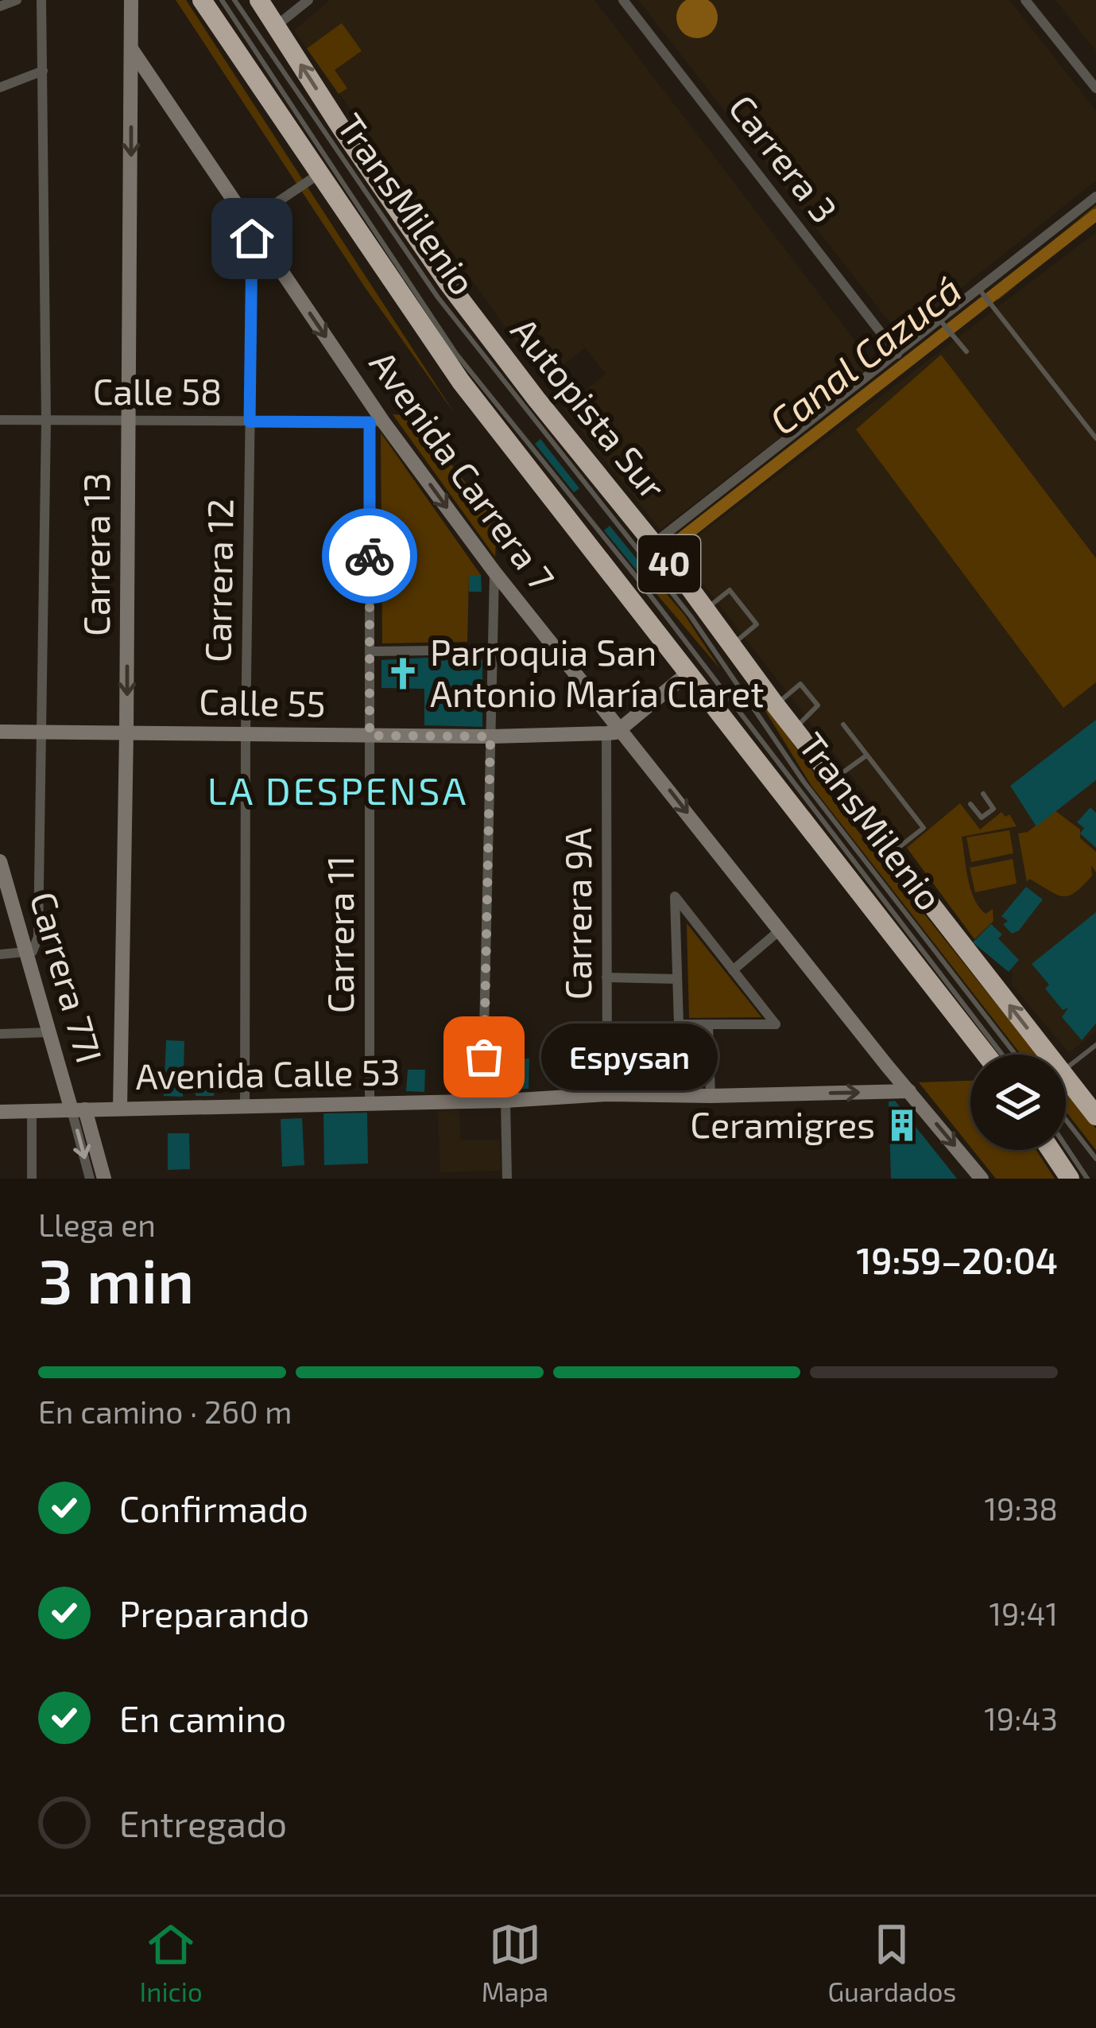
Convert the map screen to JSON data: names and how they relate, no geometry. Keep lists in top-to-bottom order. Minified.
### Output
{"streets":{"highway":["Autopista Sur","40"],"street":["Carrera 3","Calle 58","Avenida Carrera 7","Carrera 13","Carrera 12","Calle 55","Carrera 9A","Carrera 11","Carrera 77I","Avenida Calle 53"],"lane":["TransMilenio"]},"crossings":[["Calle 58","Avenida Carrera 7"],["Calle 58","Carrera 13"],["Calle 58","Carrera 12"],["Calle 58","Carrera 11"],["Avenida Carrera 7","Carrera 13"],["Avenida Carrera 7","Carrera 12"],["Avenida Carrera 7","Calle 55"],["Avenida Carrera 7","Carrera 9A"],["Avenida Carrera 7","Carrera 11"],["Avenida Carrera 7","Avenida Calle 53"],["Carrera 13","Calle 55"],["Carrera 13","Avenida Calle 53"],["Carrera 12","Calle 55"],["Carrera 12","Avenida Calle 53"],["Calle 55","Carrera 9A"],["Calle 55","Carrera 11"],["Carrera 9A","Avenida Calle 53"],["Carrera 11","Avenida Calle 53"],["Carrera 77I","Avenida Calle 53"]],"one_way":["Avenida Carrera 7"],"districts":["LA DESPENSA"],"water":["Canal Cazucá"],"places":{"church":["Parroquia San Antonio María Claret"],"other":["Espysan"],"building":["Ceramigres"]},"page":{"bubble":"Espysan","heading":["3 min","Llega en","19:59–20:04"],"bar":"En camino · 260 m","list":[["Confirmado","19:38"],["Preparando","19:41"],["En camino","19:43"],"Entregado"],"tabs":["Inicio","Mapa","Guardados"]}}
